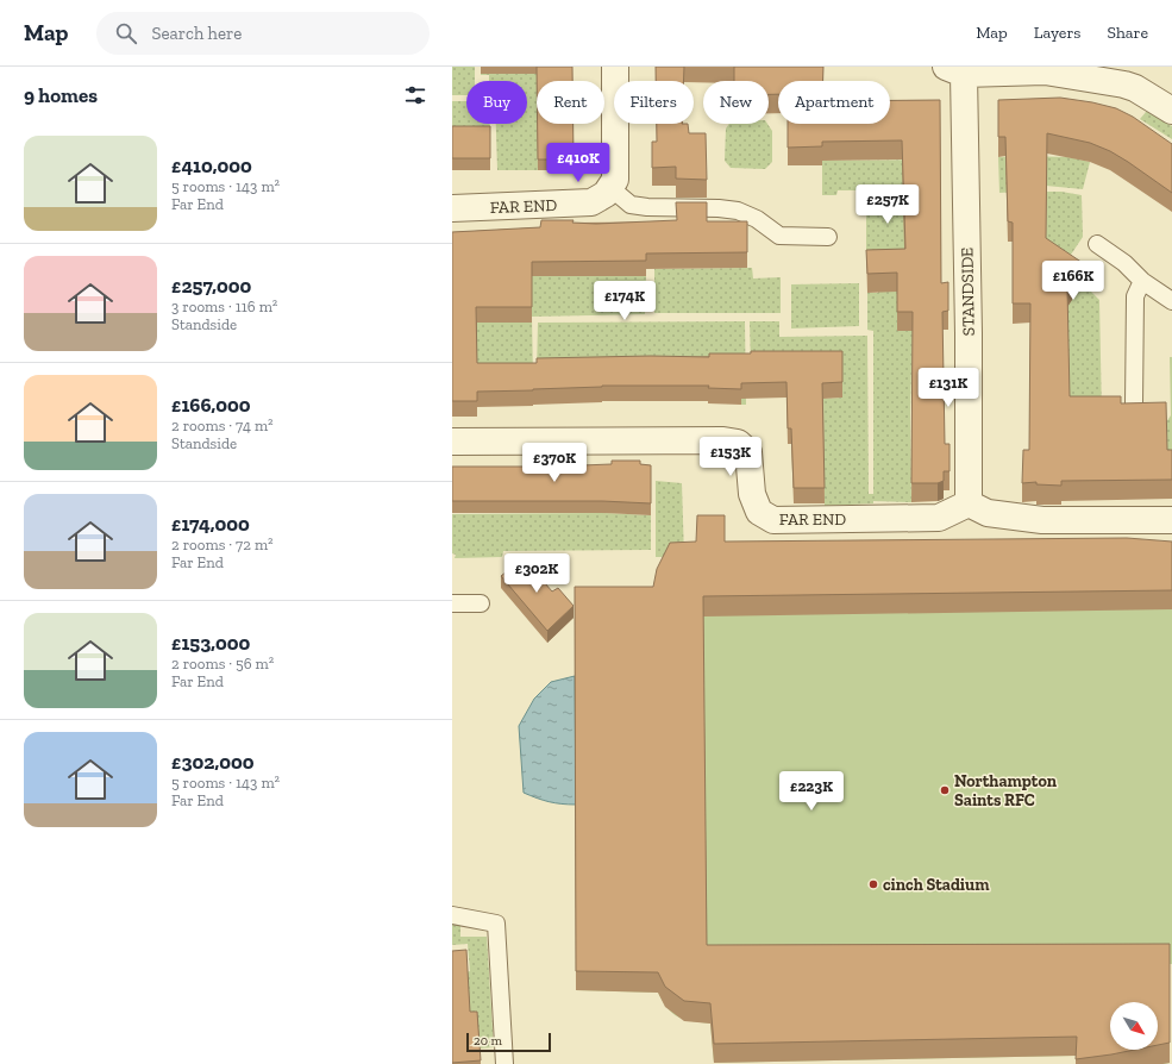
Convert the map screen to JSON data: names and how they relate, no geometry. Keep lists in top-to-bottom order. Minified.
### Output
{"streets":{"street":["FAR END","STANDSIDE"]},"crossings":[["FAR END","STANDSIDE"]],"places":["Northampton Saints RFC","cinch Stadium"],"scale_bar":"20 m","north":"bottom right","page":{"header":"Map","search":"Search here","nav":["Map","Layers","Share"],"heading":"9 homes","chip":["Buy","Rent","Filters","New","Apartment"],"list":[{"name":"£410,000","note":"5 rooms · 143 m² · Far End"},{"name":"£257,000","note":"3 rooms · 116 m² · Standside"},{"name":"£166,000","note":"2 rooms · 74 m² · Standside"},{"name":"£174,000","note":"2 rooms · 72 m² · Far End"},{"name":"£153,000","note":"2 rooms · 56 m² · Far End"},{"name":"£302,000","note":"5 rooms · 143 m² · Far End"}],"price":["£410K","£257K","£166K","£174K","£131K","£153K","£370K","£302K","£223K"],"scale":"20 m"}}
